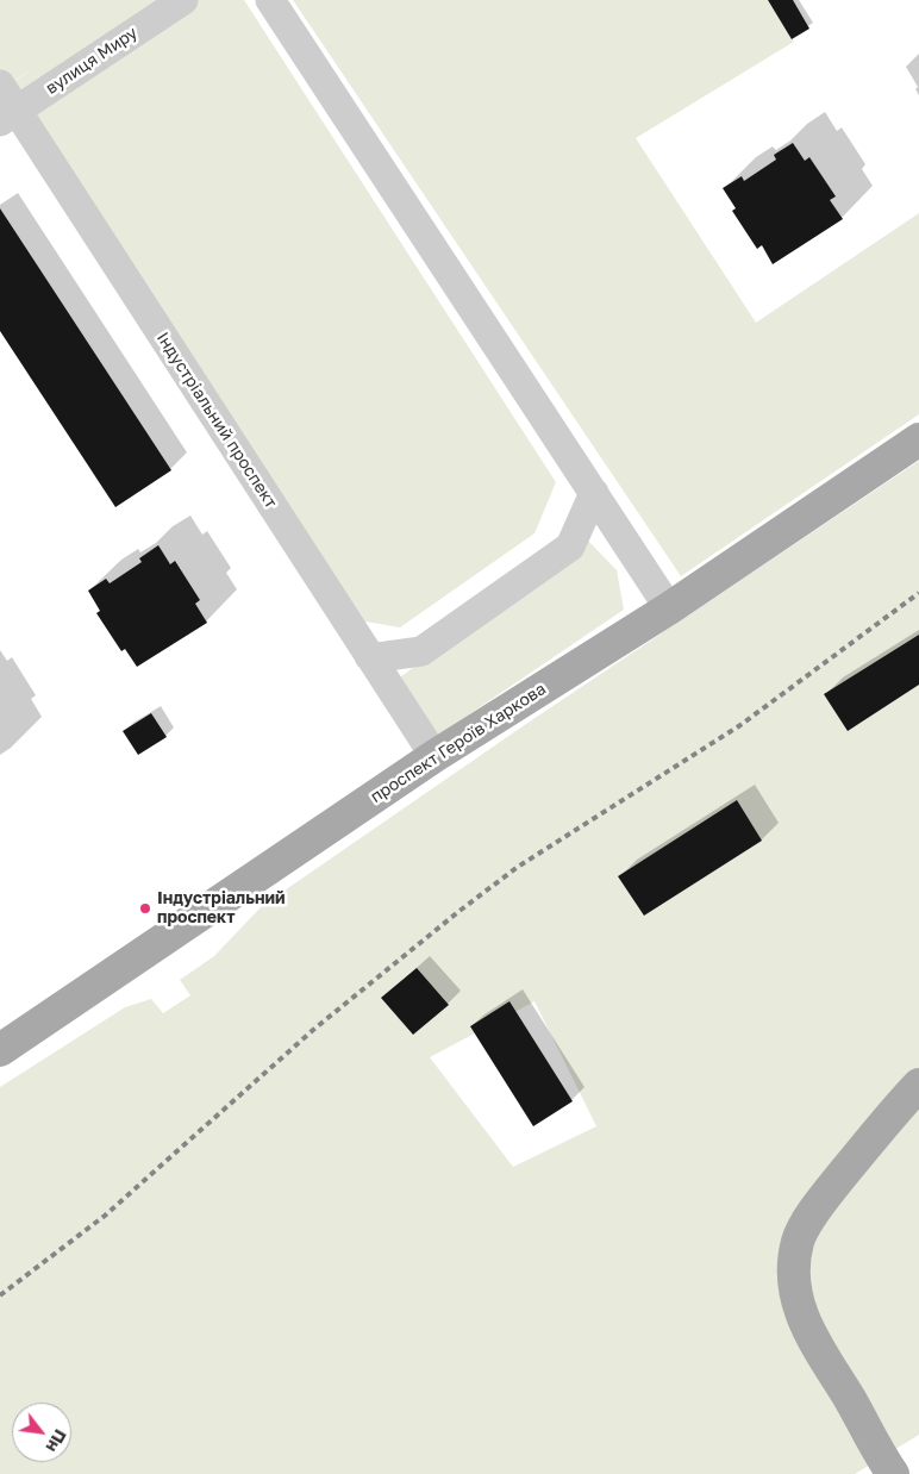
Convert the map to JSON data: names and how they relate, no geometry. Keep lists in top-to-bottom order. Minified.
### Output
{"streets":{"main road":["проспект Героїв Харкова"],"street":["вулиця Миру","Індустріальний проспект"]},"crossings":[["вулиця Миру","Індустріальний проспект"],["Індустріальний проспект","проспект Героїв Харкова"]],"places":["Індустріальний проспект"],"north":"bottom right"}
